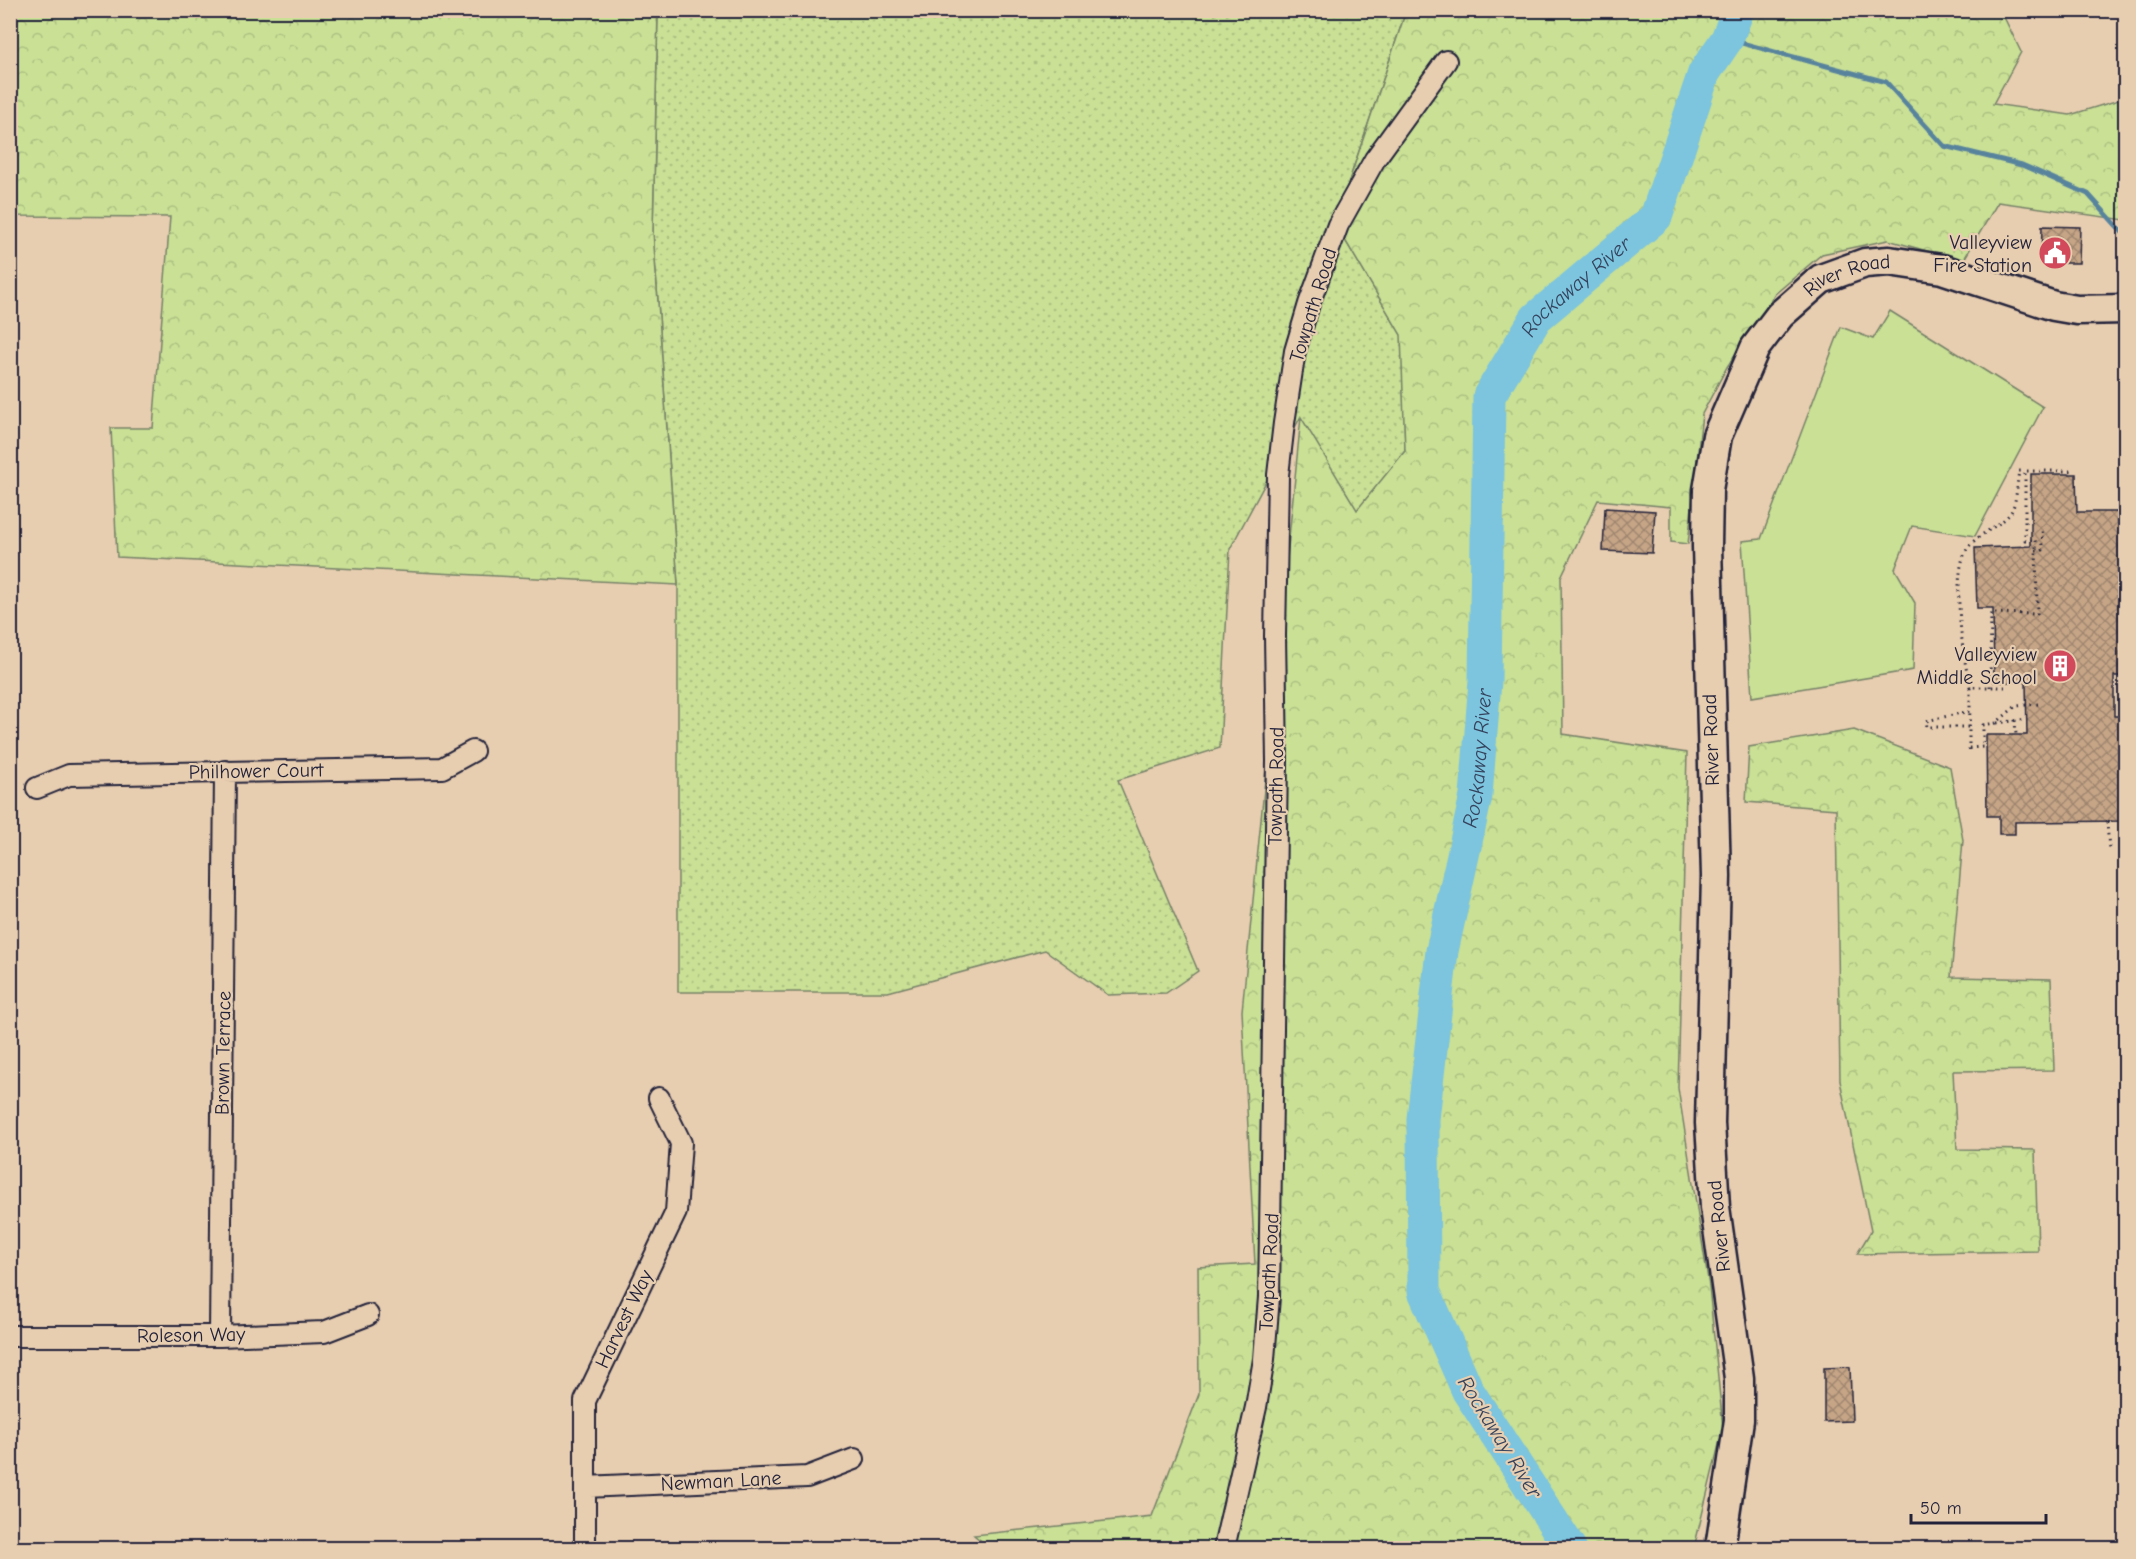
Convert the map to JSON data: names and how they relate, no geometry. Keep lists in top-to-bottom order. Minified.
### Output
{"streets":{"street":["River Road","Towpath Road","Philhower Court","Brown Terrace","Harvest Way","Roleson Way","Newman Lane"]},"crossings":[["Philhower Court","Brown Terrace"],["Brown Terrace","Roleson Way"],["Harvest Way","Newman Lane"]],"water":["Rockaway River"],"places":{"public building":["Valleyview Fire Station"],"building":["Valleyview Middle School"]},"scale_bar":"50 m"}
